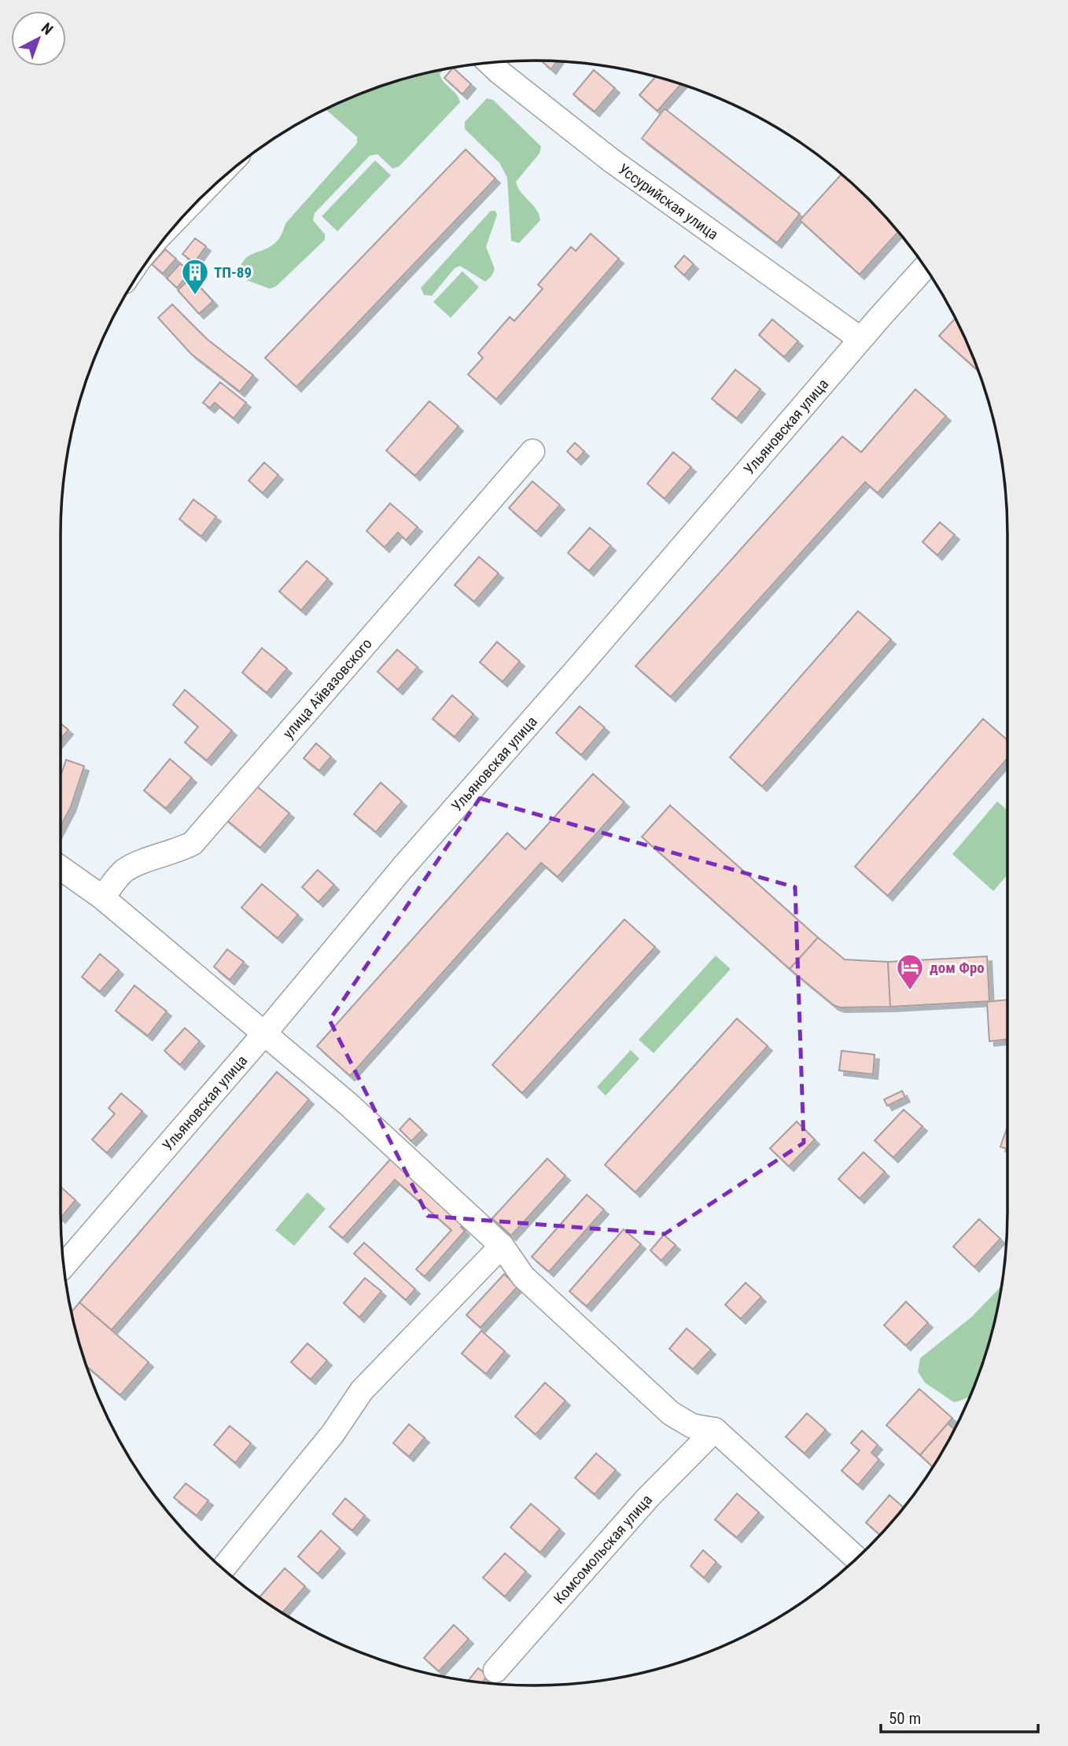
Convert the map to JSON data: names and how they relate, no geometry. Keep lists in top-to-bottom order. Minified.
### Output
{"streets":{"street":["Уссурийская улица","Ульяновская улица","улица Айвазовского","Комсомольская улица"]},"crossings":[["Уссурийская улица","Ульяновская улица"]],"places":{"building":["ТП-89"],"hotel":["дом Фро"]},"scale_bar":"50 m","north":"top right"}
